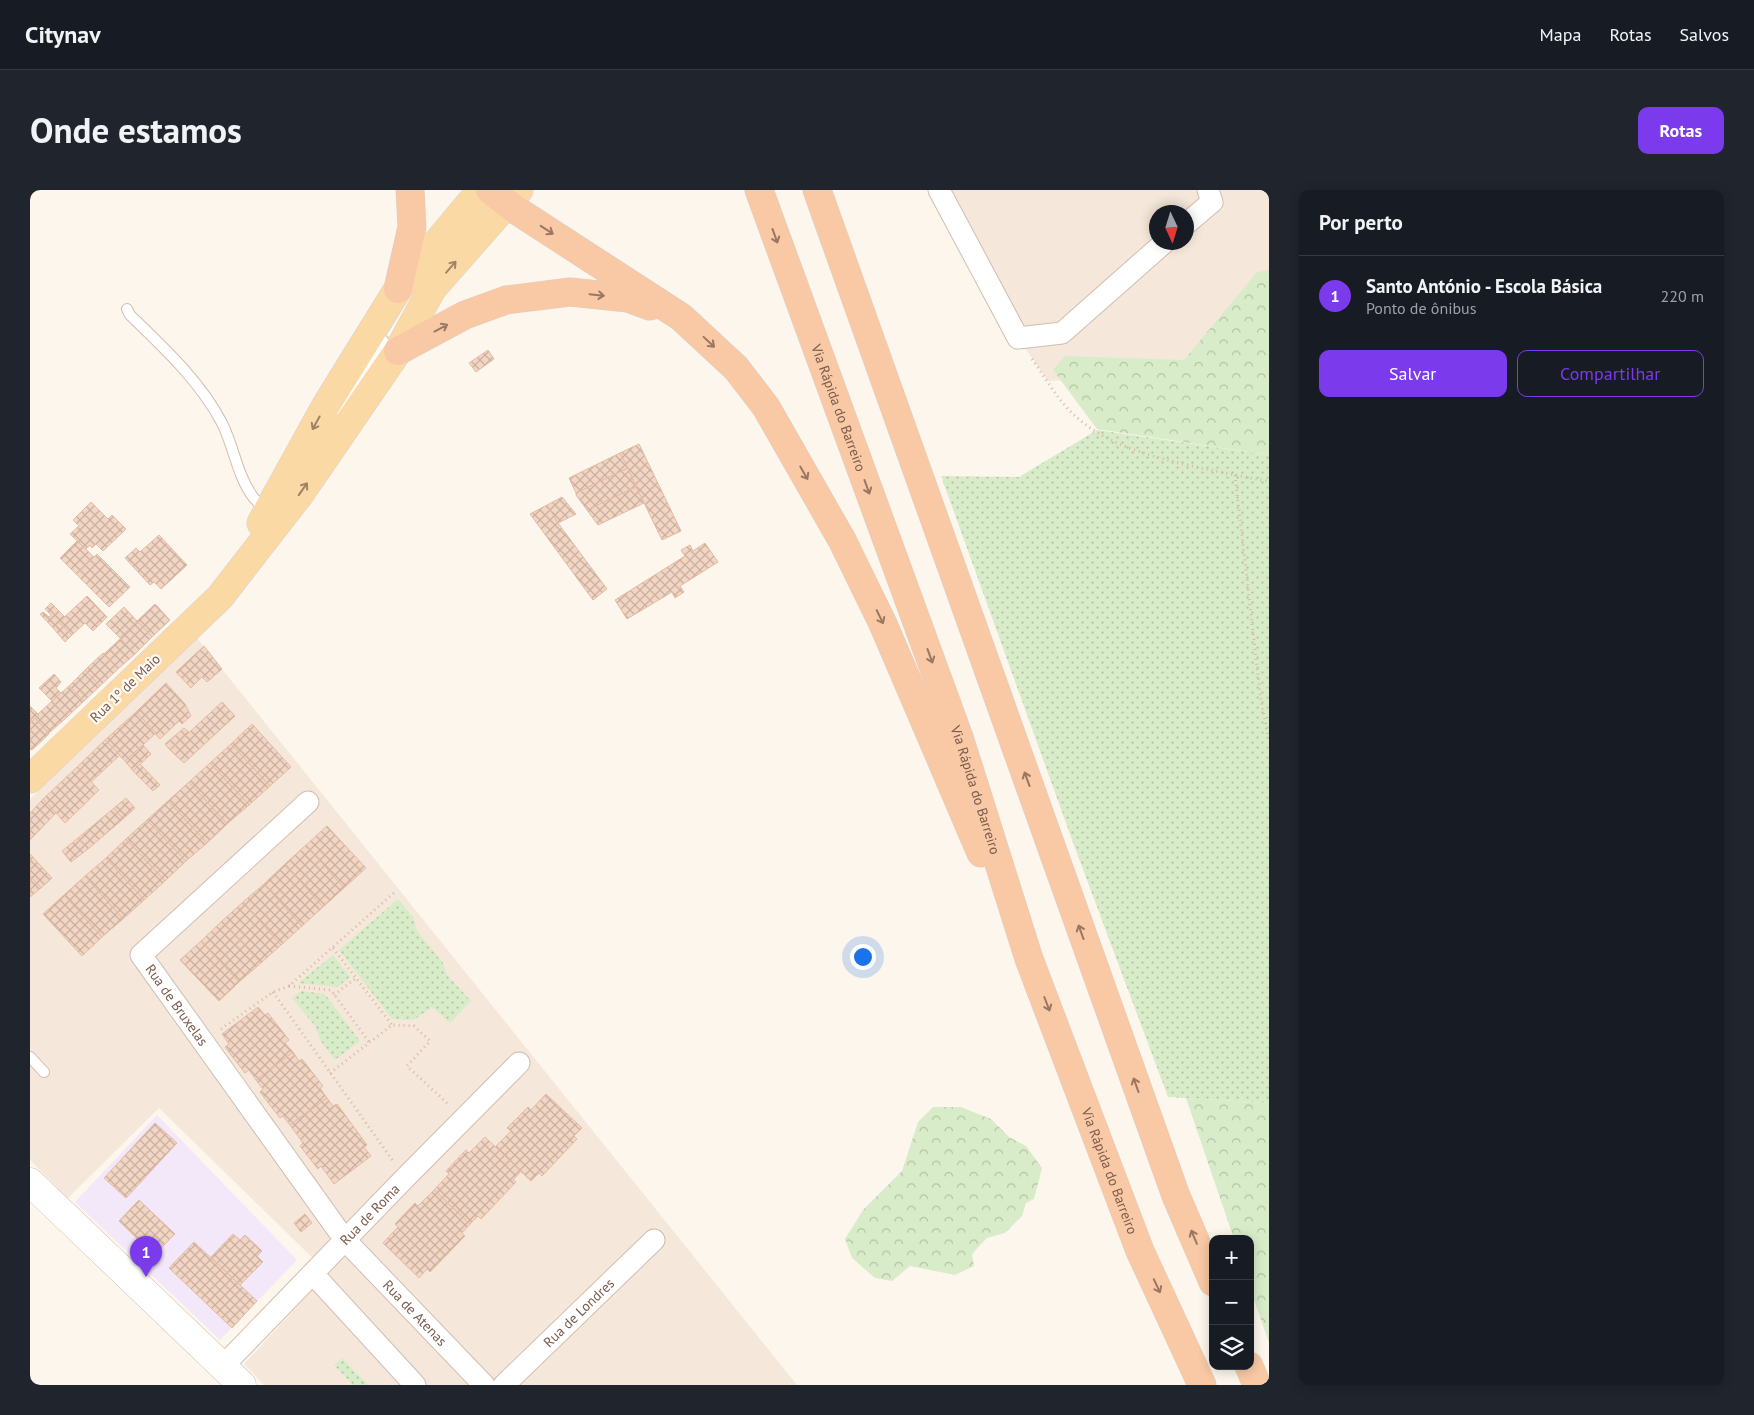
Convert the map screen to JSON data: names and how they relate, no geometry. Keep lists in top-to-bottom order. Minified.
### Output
{"streets":{"highway":["Via Rápida do Barreiro"],"main road":["Rua 1º de Maio"],"street":["Rua de Bruxelas","Rua de Roma","Rua de Atenas","Rua de Londres"]},"crossings":[["Rua de Bruxelas","Rua de Roma"],["Rua de Bruxelas","Rua de Atenas"],["Rua de Roma","Rua de Atenas"]],"north":"bottom","page":{"header":"Citynav","nav":["Mapa","Rotas","Salvos"],"title":"Onde estamos","buttons":["Rotas",["Salvar","Compartilhar"]],"heading":"Por perto","list":[{"mark":"1","name":"Santo António - Escola Básica","note":"Ponto de ônibus","value":"220 m"}],"map_buttons":["+","−"],"pins":"1"}}
